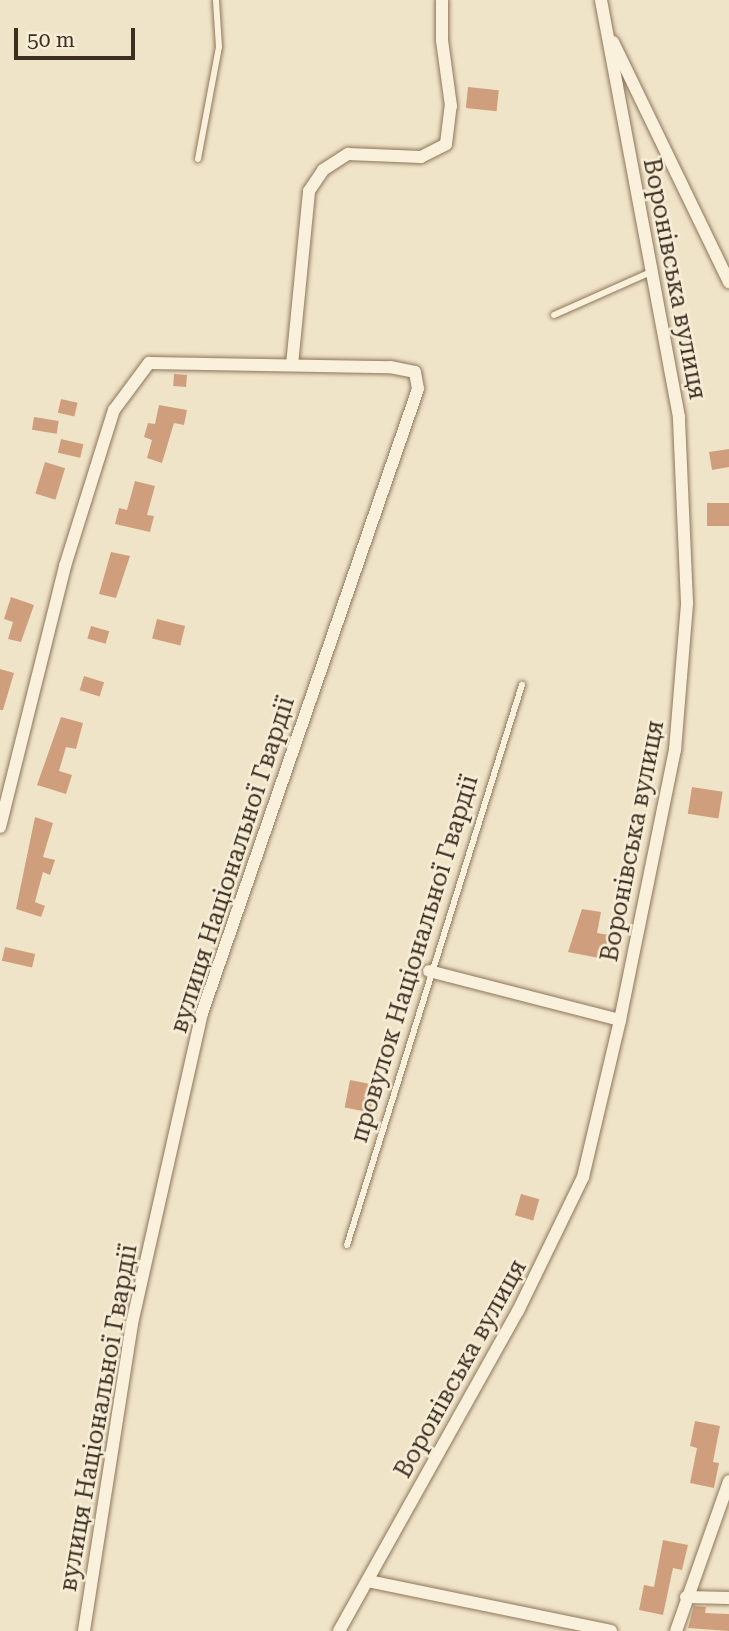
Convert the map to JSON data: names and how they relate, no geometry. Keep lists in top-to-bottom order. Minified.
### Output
{"streets":{"street":["Воронівська вулиця","вулиця Національної Гвардії"],"lane":["провулок Національної Гвардії"]},"scale_bar":"50 m"}
